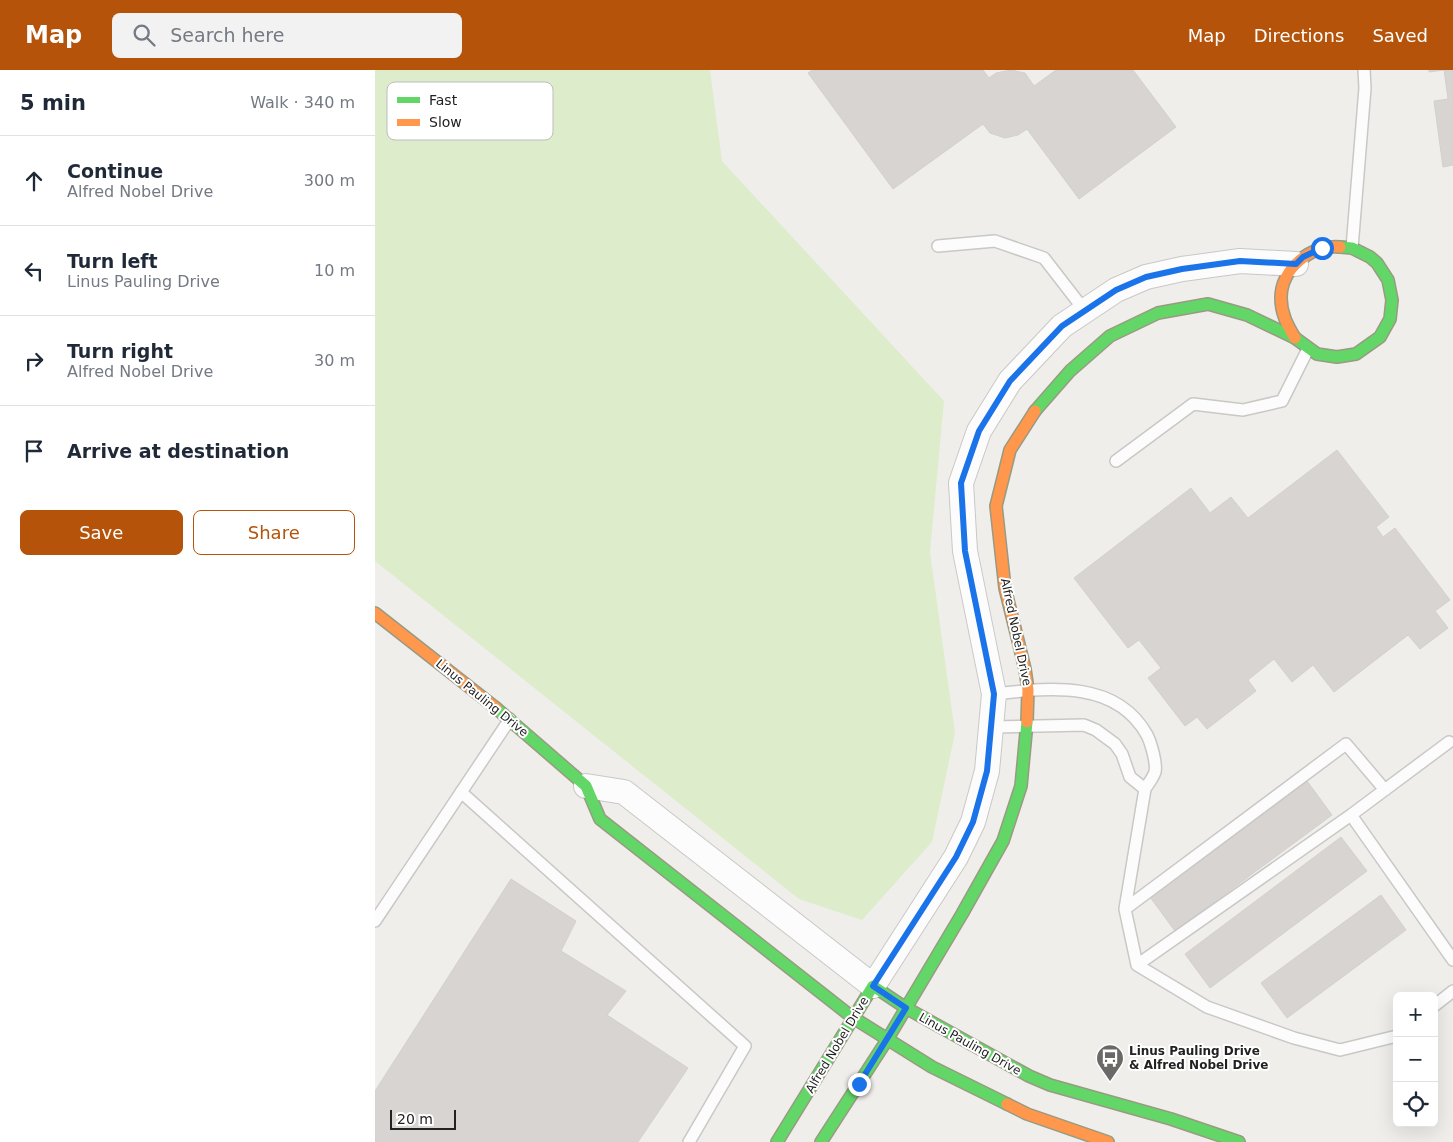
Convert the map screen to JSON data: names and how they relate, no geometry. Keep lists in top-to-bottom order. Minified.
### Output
{"streets":{"street":["Alfred Nobel Drive","Linus Pauling Drive"]},"crossings":[["Alfred Nobel Drive","Linus Pauling Drive"]],"places":{"bus stop":["Linus Pauling Drive & Alfred Nobel Drive"]},"legend":["Fast","Slow"],"scale_bar":"20 m","page":{"header":"Map","search":"Search here","nav":["Map","Directions","Saved"],"heading":["5 min","Walk · 340 m"],"list":[["Continue","Alfred Nobel Drive","300 m"],["Turn left","Linus Pauling Drive","10 m"],["Turn right","Alfred Nobel Drive","30 m"],"Arrive at destination"],"buttons":["Save","Share"],"map_buttons":["+","−"],"scale":"20 m"}}
